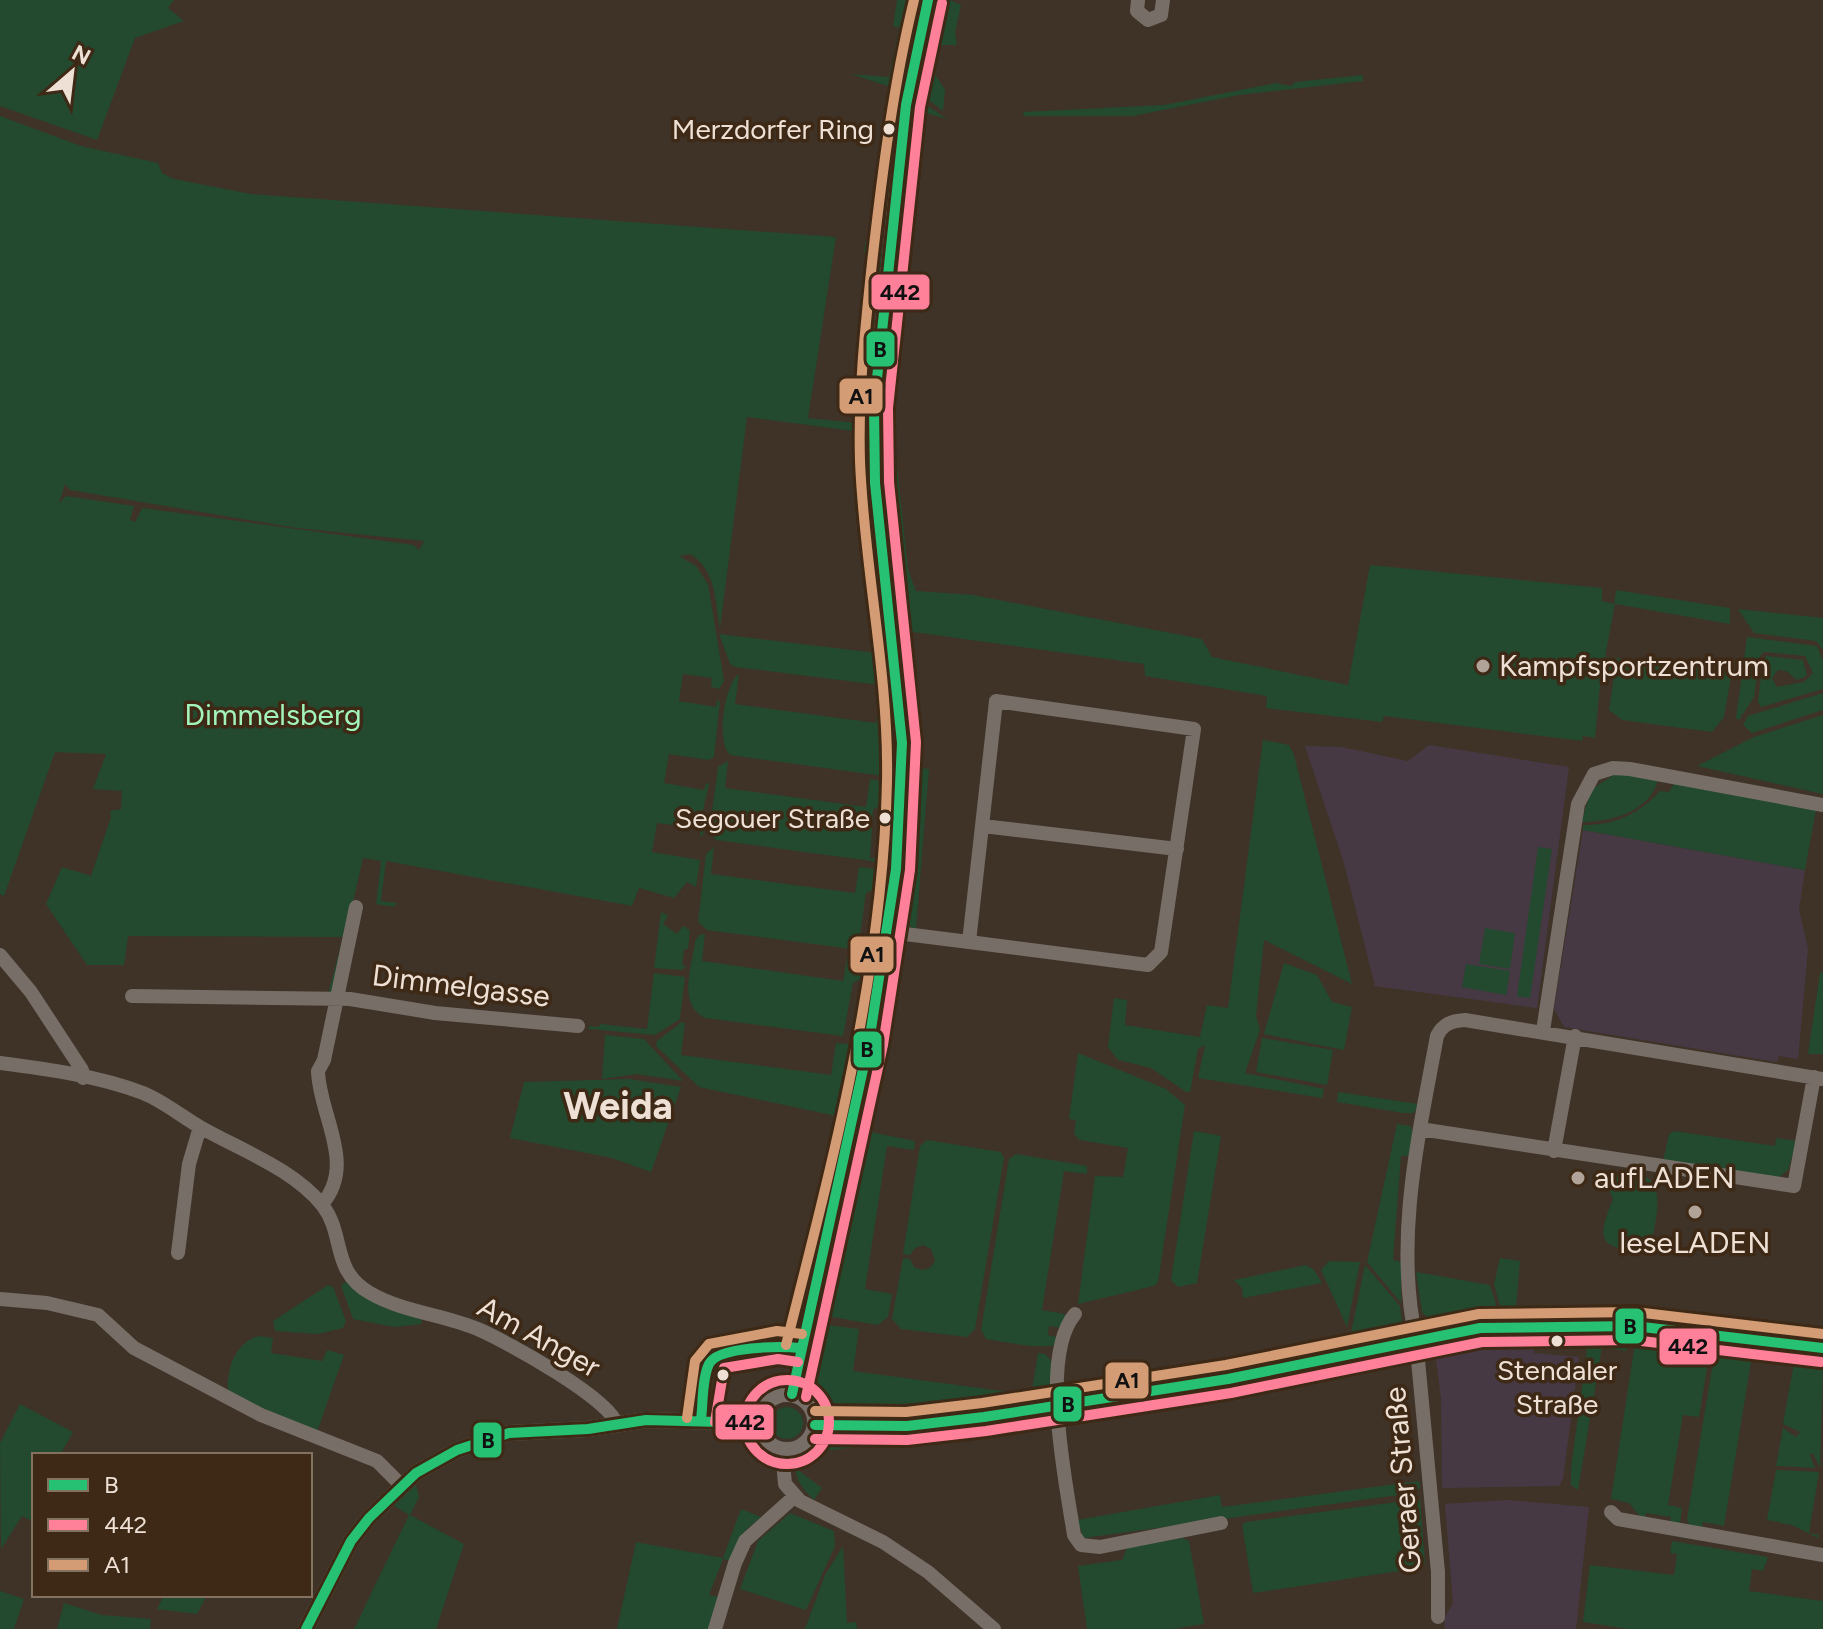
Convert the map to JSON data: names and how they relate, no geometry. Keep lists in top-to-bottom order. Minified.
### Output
{"streets":{"street":["Dimmelgasse","Am Anger","Geraer Straße"]},"crossings":[["Dimmelgasse","Am Anger"]],"districts":["Weida"],"parks":["Dimmelsberg"],"places":["Merzdorfer Ring","Kampfsportzentrum","Segouer Straße","aufLADEN","leseLADEN","Stendaler Straße"],"lines":["transit line B","transit line A1","transit line 442"],"legend":["B","442","A1"],"north":"top right"}
